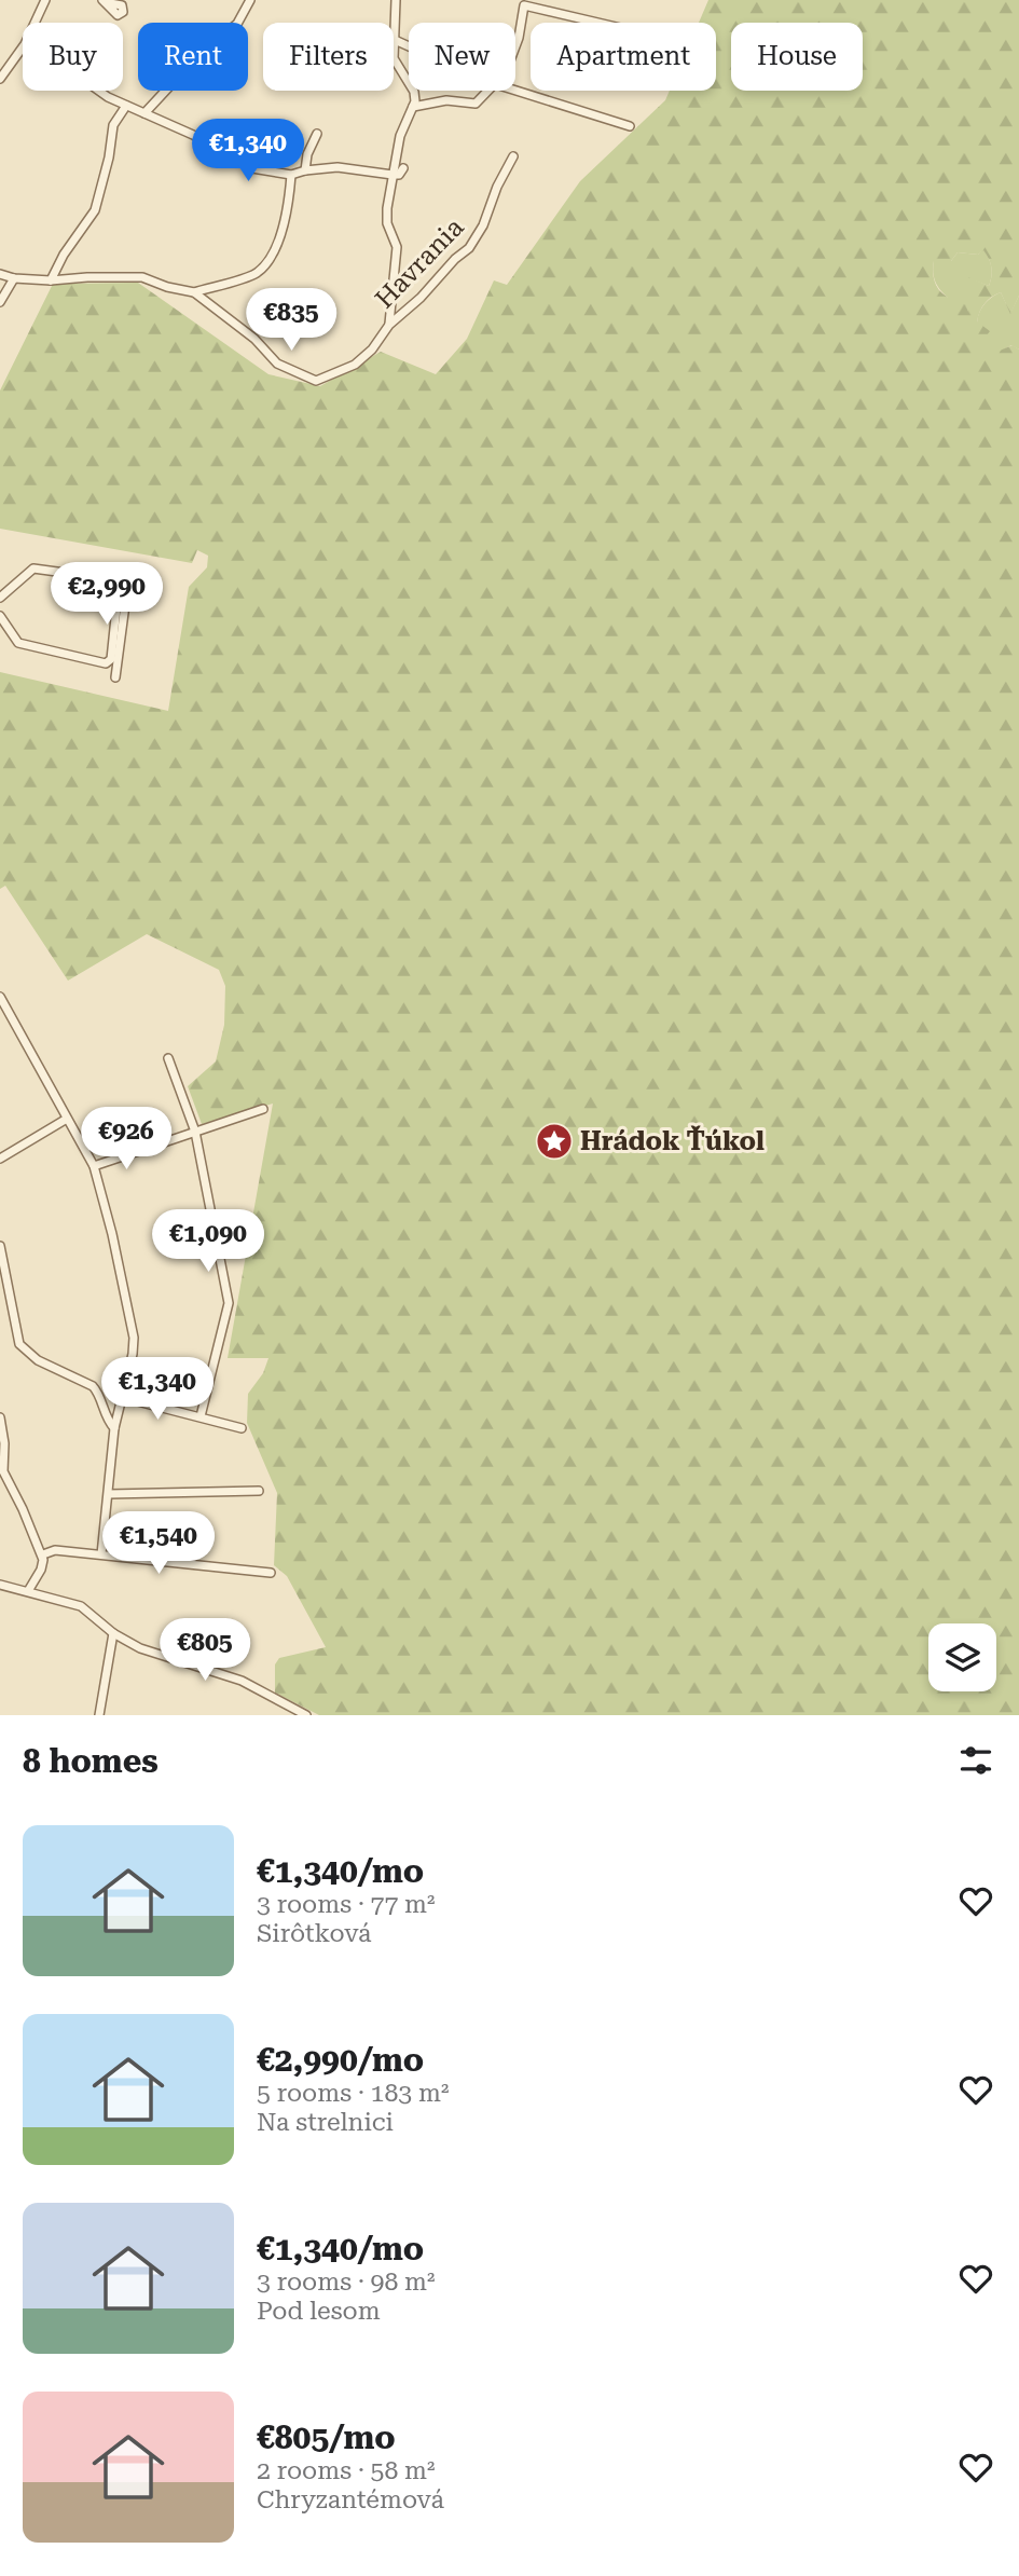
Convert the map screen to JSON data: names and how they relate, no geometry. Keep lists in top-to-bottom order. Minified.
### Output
{"streets":{"street":["Havrania"]},"places":{"place":["Hrádok Ťúkol"]},"page":{"chip":["Buy","Rent","Filters","New","Apartment","House"],"price":["€1,340","€835","€2,990","€926","€1,090","€1,340","€1,540","€805"],"heading":"8 homes","list":[{"name":"€1,340/mo","note":"3 rooms · 77 m² · Sirôtková"},{"name":"€2,990/mo","note":"5 rooms · 183 m² · Na strelnici"},{"name":"€1,340/mo","note":"3 rooms · 98 m² · Pod lesom"},{"name":"€805/mo","note":"2 rooms · 58 m² · Chryzantémová"}]}}
